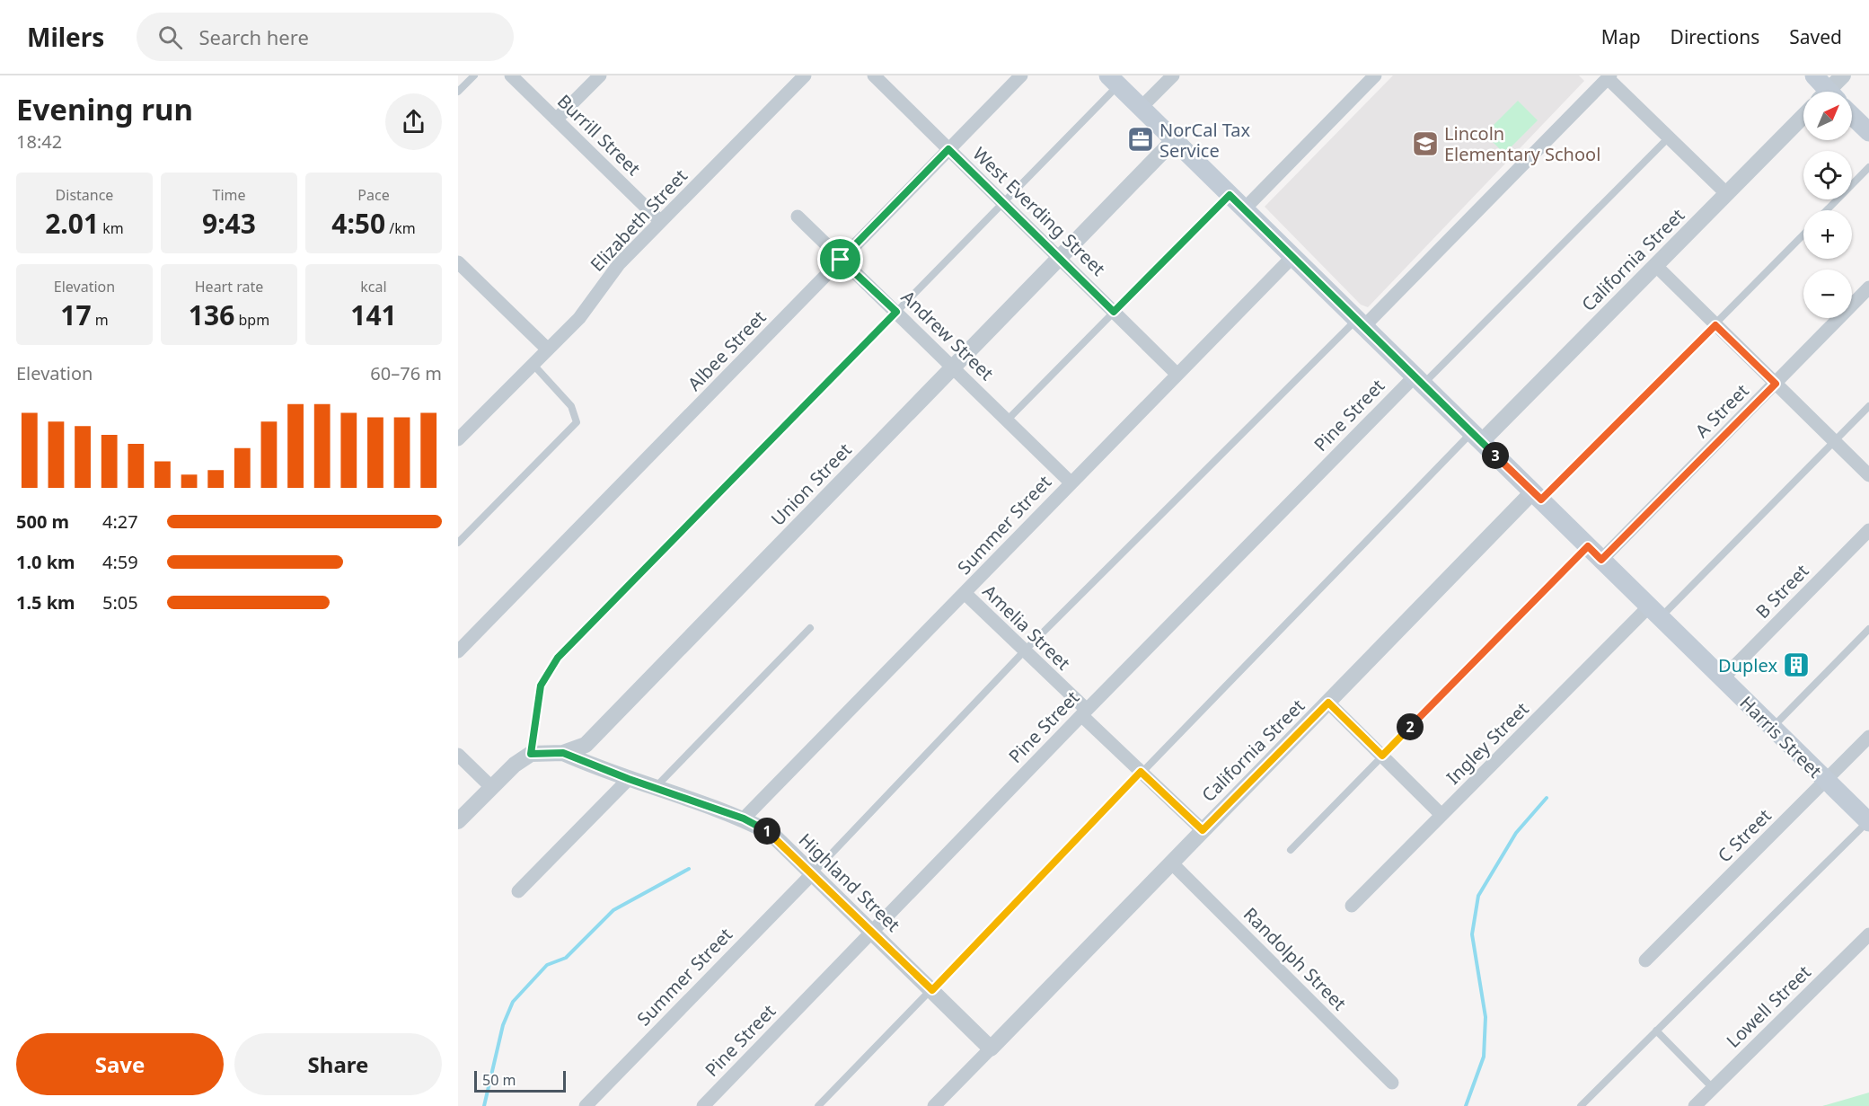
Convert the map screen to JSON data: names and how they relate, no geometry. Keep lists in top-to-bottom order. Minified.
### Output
{"streets":{"main road":["Harris Street"],"street":["Burrill Street","West Everding Street","Elizabeth Street","California Street","Andrew Street","Albee Street","A Street","Pine Street","Union Street","Summer Street","B Street","Amelia Street","Ingley Street","C Street","Highland Street","Randolph Street","Lowell Street"]},"crossings":[["Burrill Street","Elizabeth Street"],["West Everding Street","Albee Street"],["West Everding Street","Union Street"],["West Everding Street","Summer Street"],["California Street","Amelia Street"],["California Street","Harris Street"],["California Street","Highland Street"],["California Street","Randolph Street"],["Andrew Street","Albee Street"],["Andrew Street","Union Street"],["Andrew Street","Summer Street"],["A Street","Harris Street"],["Pine Street","Amelia Street"],["Pine Street","Harris Street"],["Pine Street","Highland Street"],["Union Street","Harris Street"],["Union Street","Highland Street"],["Summer Street","Amelia Street"],["Summer Street","Harris Street"],["Summer Street","Highland Street"],["B Street","Harris Street"],["Harris Street","Ingley Street"],["Harris Street","C Street"]],"places":{"office":["NorCal Tax Service"],"school or university":["Lincoln Elementary School"],"building":["Duplex"]},"scale_bar":"50 m","north":"top right","page":{"header":"Milers","search":"Search here","nav":["Map","Directions","Saved"],"heading":["Evening run","18:42"],"map_buttons":["+","−"],"stats":[["Distance","2.01 km"],["Time","9:43"],["Pace","4:50 /km"],["Elevation","17 m"],["Heart rate","136 bpm"],["kcal","141"]],"chart":["Elevation","60–76 m"],"pins":["3","2","1"],"list":[{"name":"500 m","note":"4:27"},{"name":"1.0 km","note":"4:59"},{"name":"1.5 km","note":"5:05"}],"buttons":["Save","Share"],"scale":"50 m"}}
